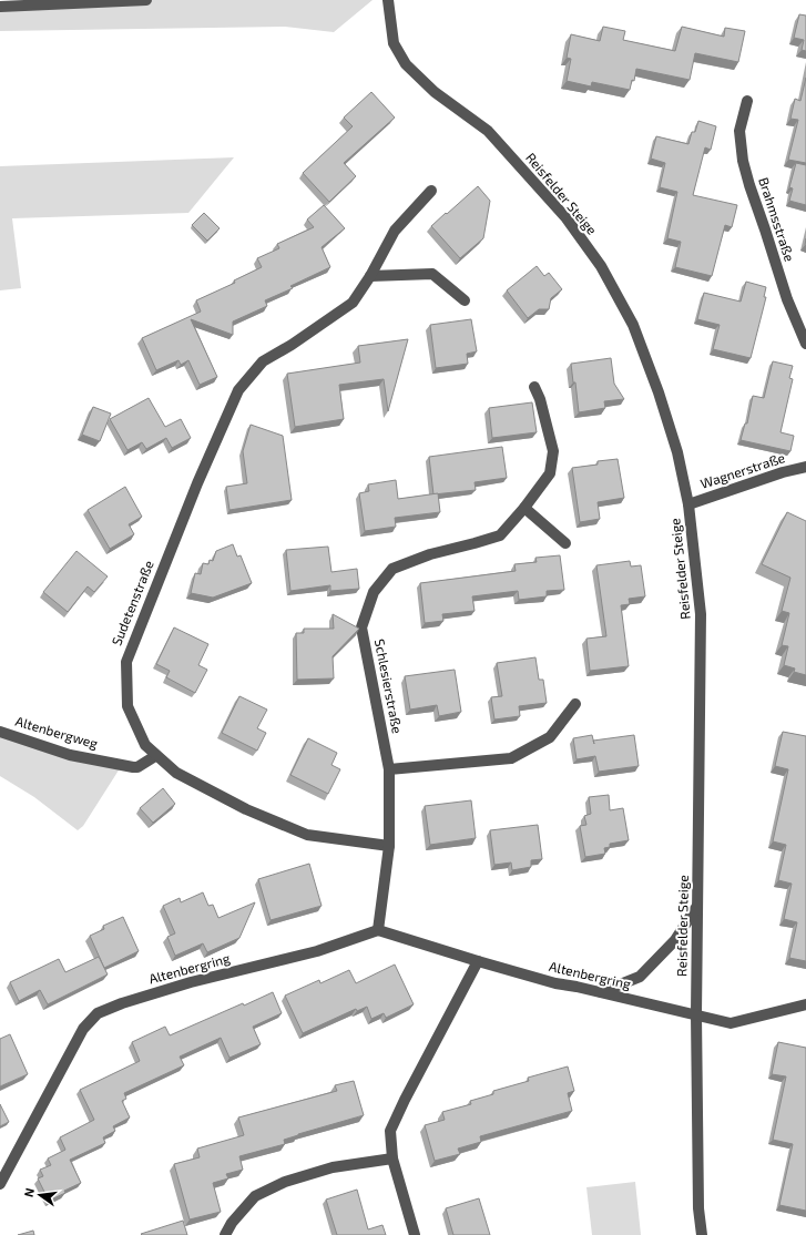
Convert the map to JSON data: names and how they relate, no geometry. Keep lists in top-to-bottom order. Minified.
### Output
{"streets":{"street":["Reisfelder Steige","Brahmsstraße","Wagnerstraße","Sudetenstraße","Schlesierstraße","Altenbergweg","Altenbergring"]},"crossings":[["Reisfelder Steige","Wagnerstraße"],["Reisfelder Steige","Altenbergring"],["Sudetenstraße","Schlesierstraße"],["Sudetenstraße","Altenbergweg"],["Schlesierstraße","Altenbergring"]],"north":"left"}
